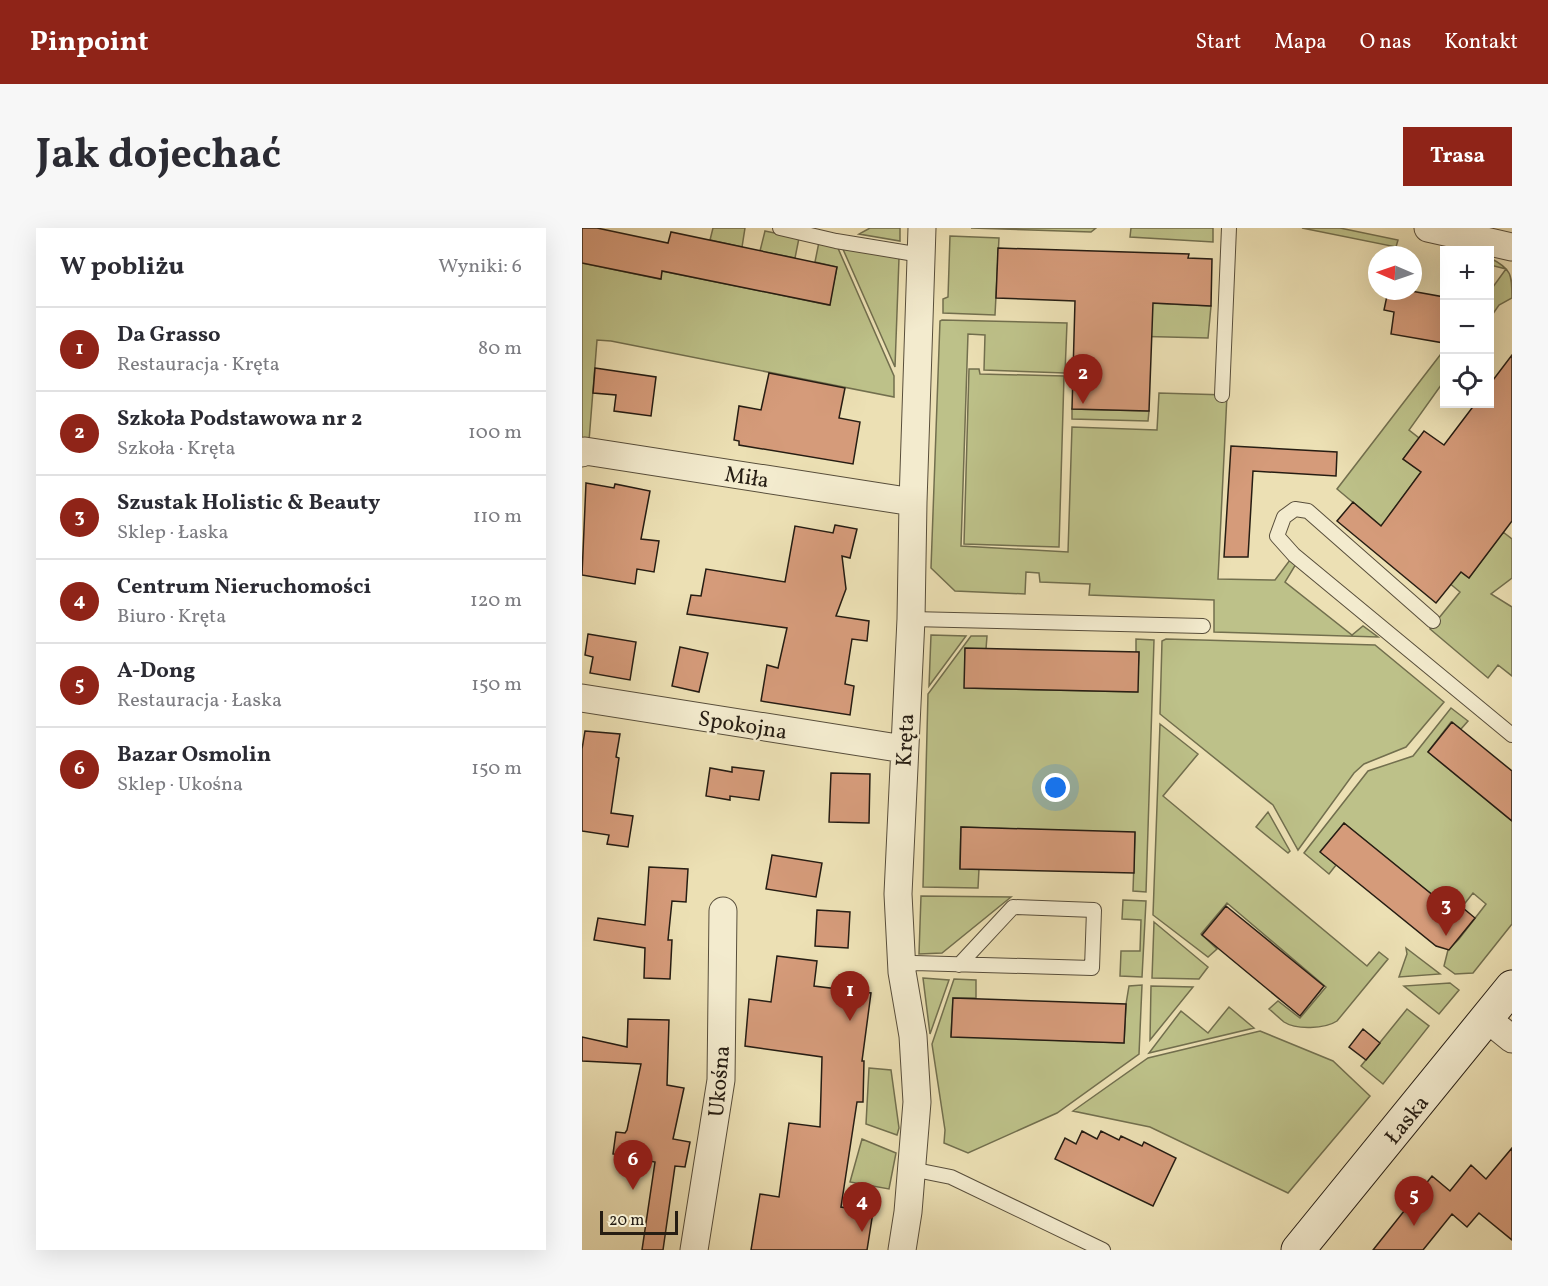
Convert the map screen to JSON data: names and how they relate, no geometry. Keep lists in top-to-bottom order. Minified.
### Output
{"streets":{"street":["Miła","Spokojna","Kręta","Ukośna","Łaska"]},"crossings":[["Miła","Kręta"],["Spokojna","Kręta"]],"scale_bar":"20 m","north":"left","page":{"header":"Pinpoint","nav":["Start","Mapa","O nas","Kontakt"],"title":"Jak dojechać","buttons":"Trasa","heading":["W pobliżu","Wyniki: 6"],"map_buttons":["+","−"],"list":[{"mark":"1","name":"Da Grasso","note":"Restauracja · Kręta","value":"80 m"},{"mark":"2","name":"Szkoła Podstawowa nr 2","note":"Szkoła · Kręta","value":"100 m"},{"mark":"3","name":"Szustak Holistic & Beauty","note":"Sklep · Łaska","value":"110 m"},{"mark":"4","name":"Centrum Nieruchomości","note":"Biuro · Kręta","value":"120 m"},{"mark":"5","name":"A-Dong","note":"Restauracja · Łaska","value":"150 m"},{"mark":"6","name":"Bazar Osmolin","note":"Sklep · Ukośna","value":"150 m"}],"pins":["2","3","1","6","5","4"],"scale":"20 m"}}
